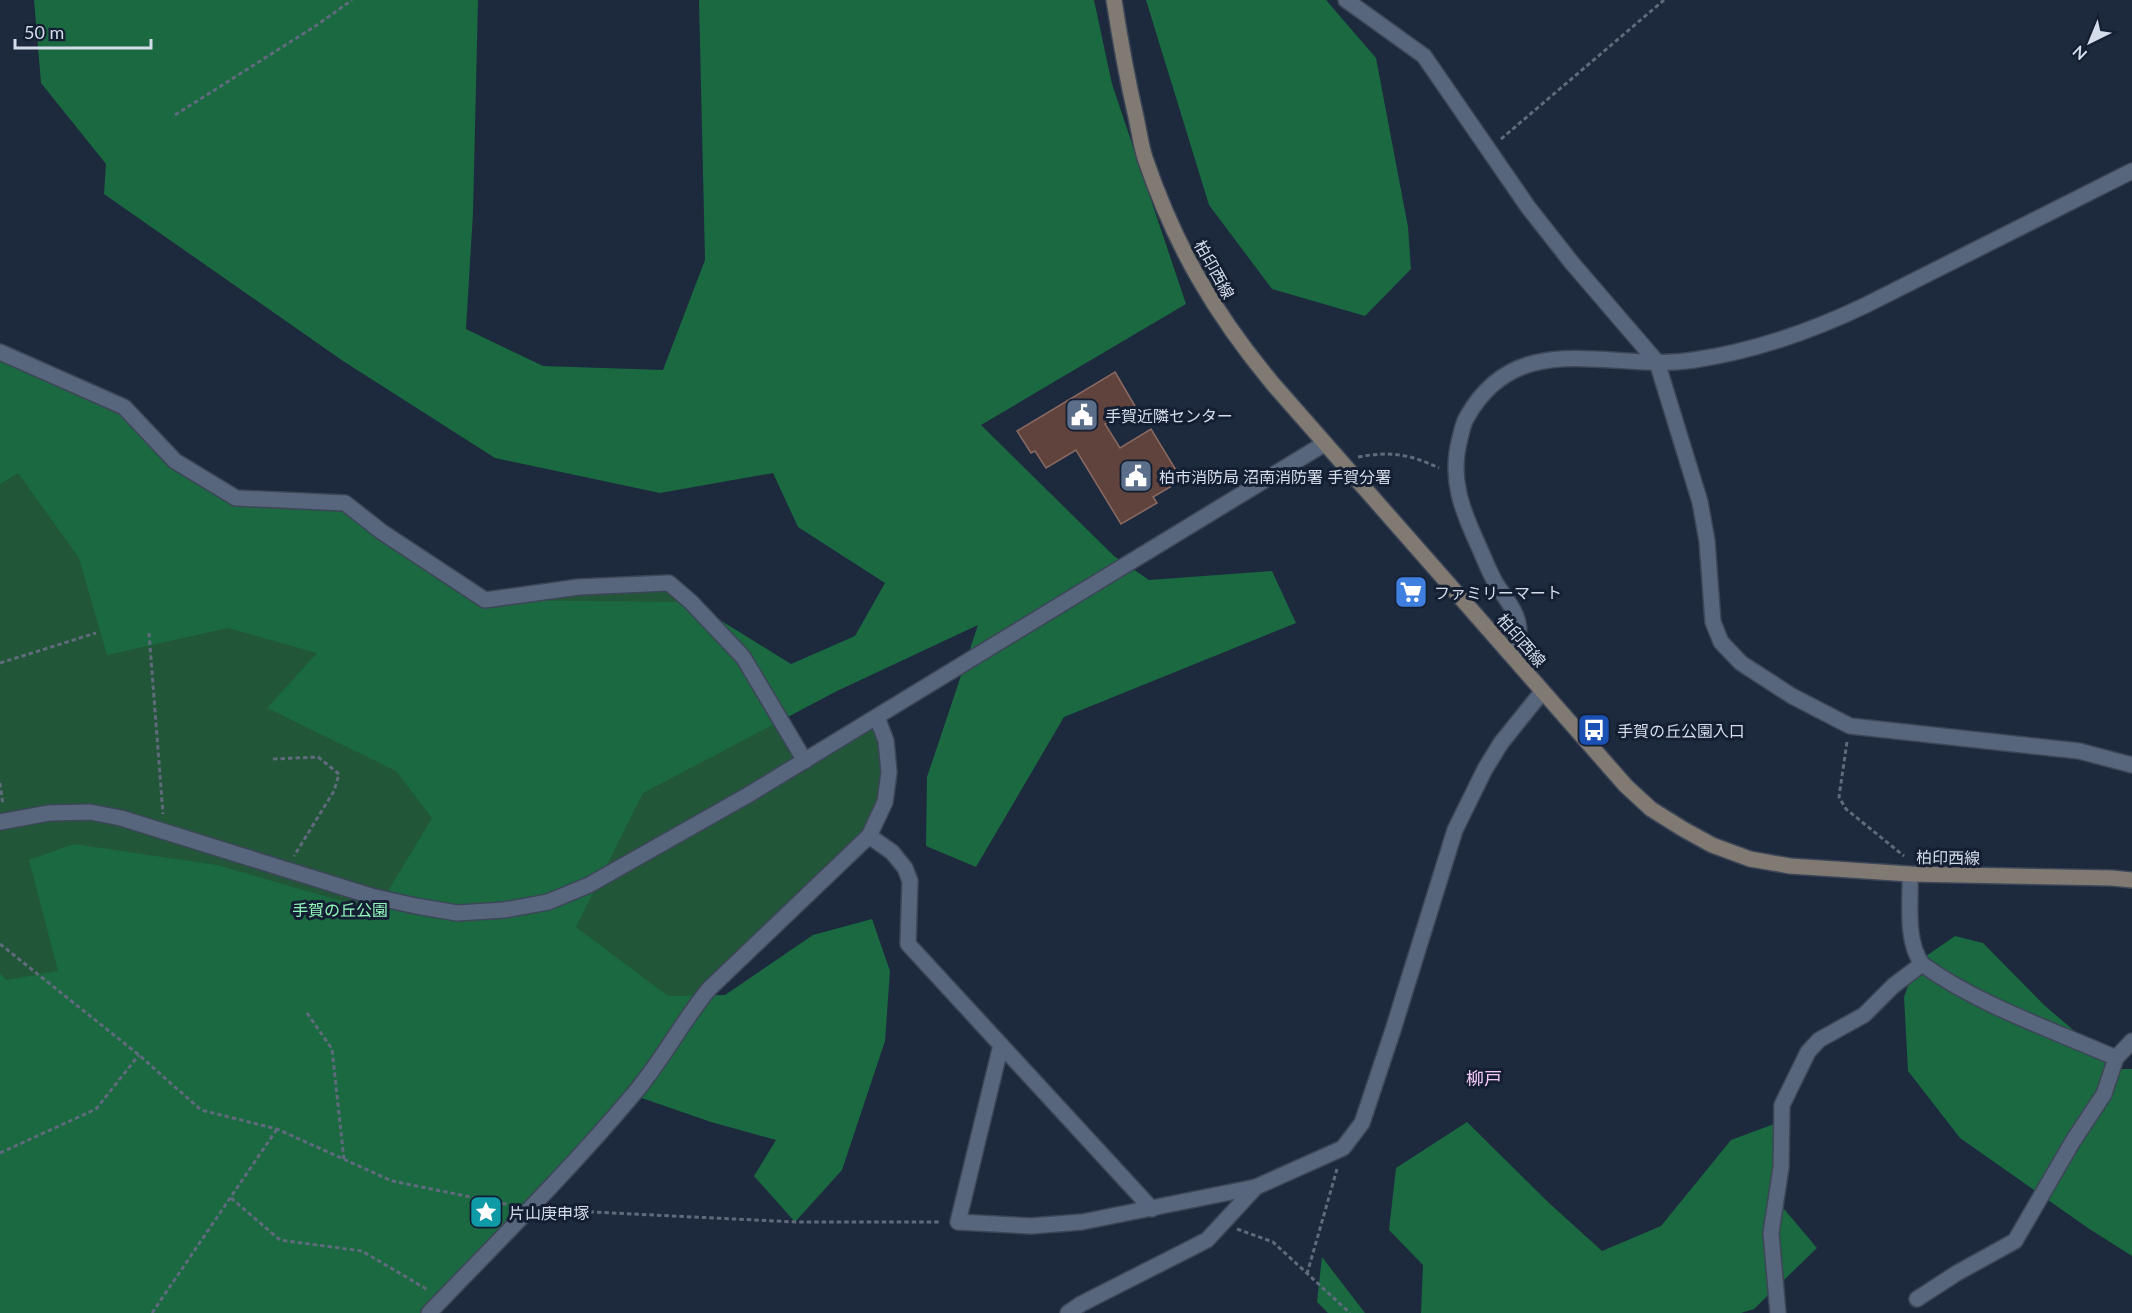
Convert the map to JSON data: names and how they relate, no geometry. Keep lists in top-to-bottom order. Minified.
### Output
{"streets":{"main road":["柏印西線"]},"districts":["柳戸"],"parks":["手賀の丘公園"],"places":{"public building":["手賀近隣センター","柏市消防局 沼南消防署 手賀分署"],"supermarket":["ファミリーマート"],"bus stop":["手賀の丘公園入口"],"place":["片山庚申塚"]},"scale_bar":"50 m","north":"bottom left"}
